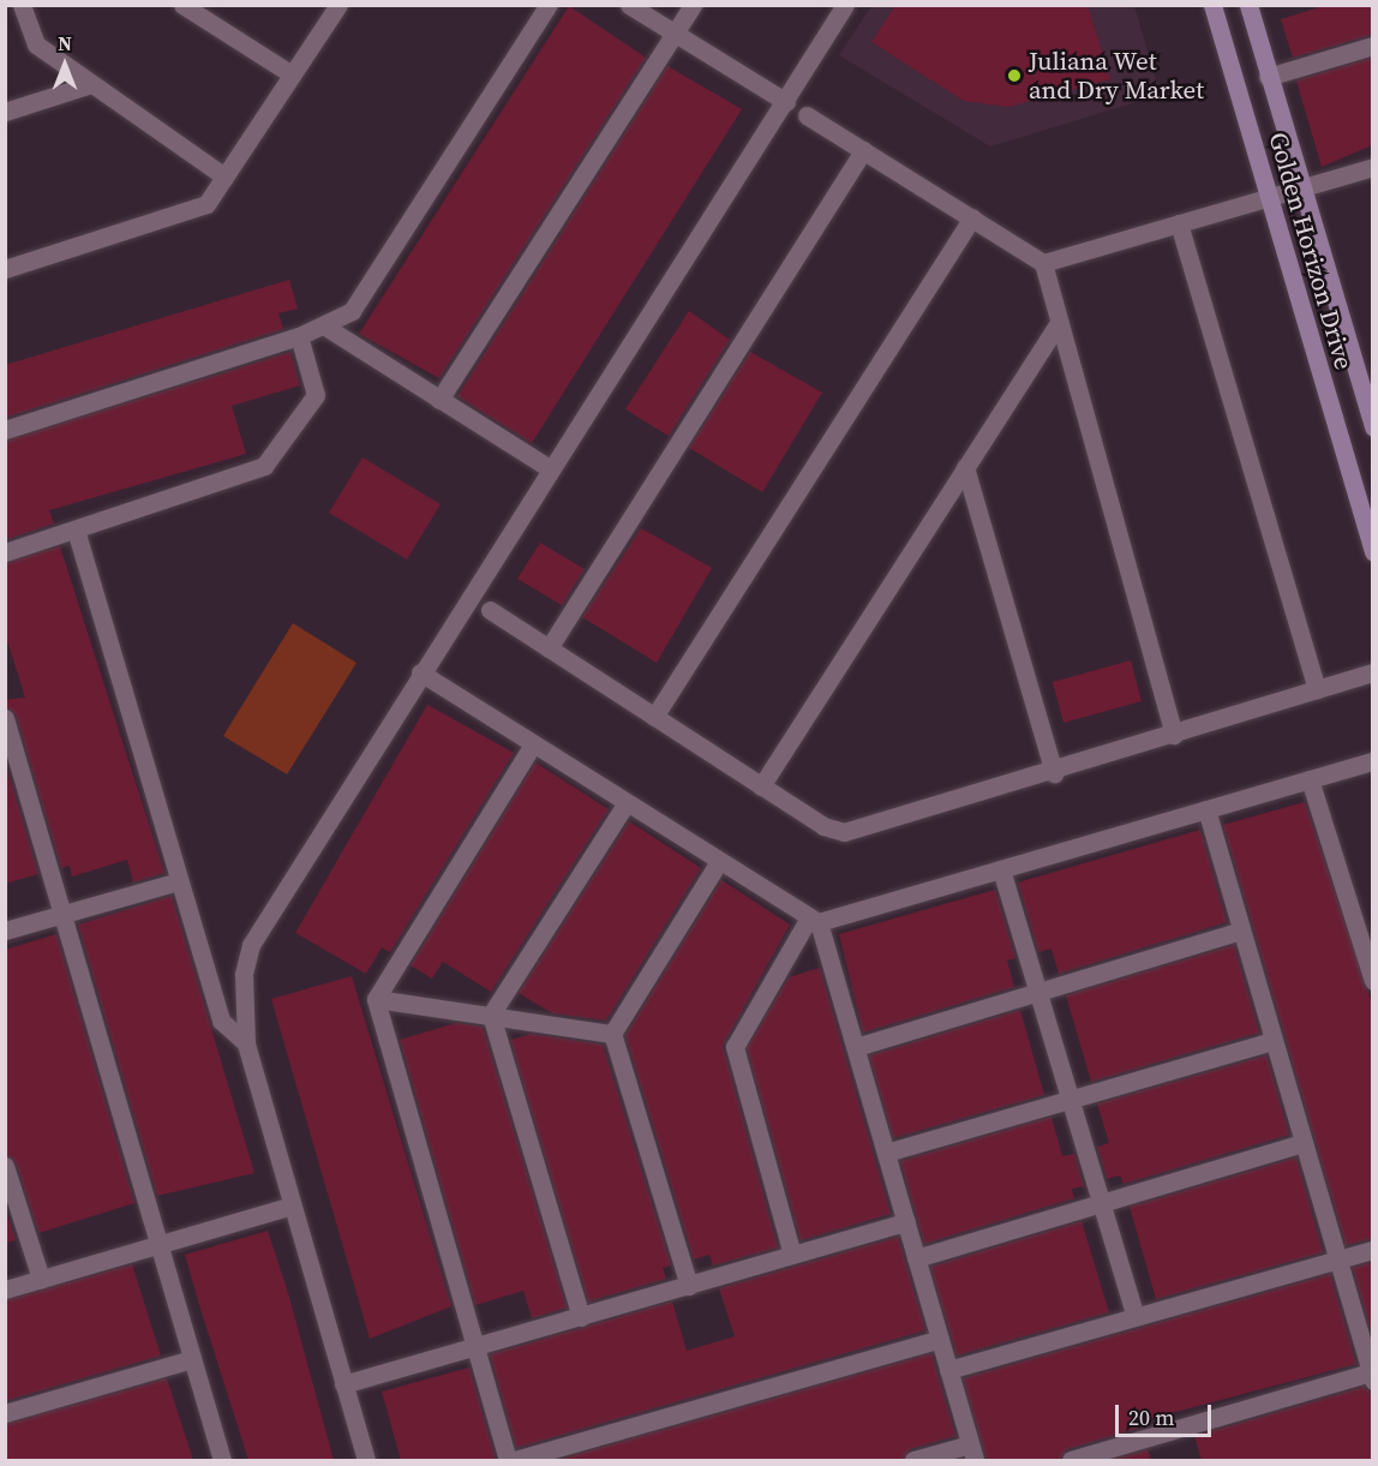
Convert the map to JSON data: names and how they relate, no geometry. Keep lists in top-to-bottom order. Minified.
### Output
{"streets":{"street":["Golden Horizon Drive"]},"places":["Juliana Wet and Dry Market"],"scale_bar":"20 m","north":"top"}
